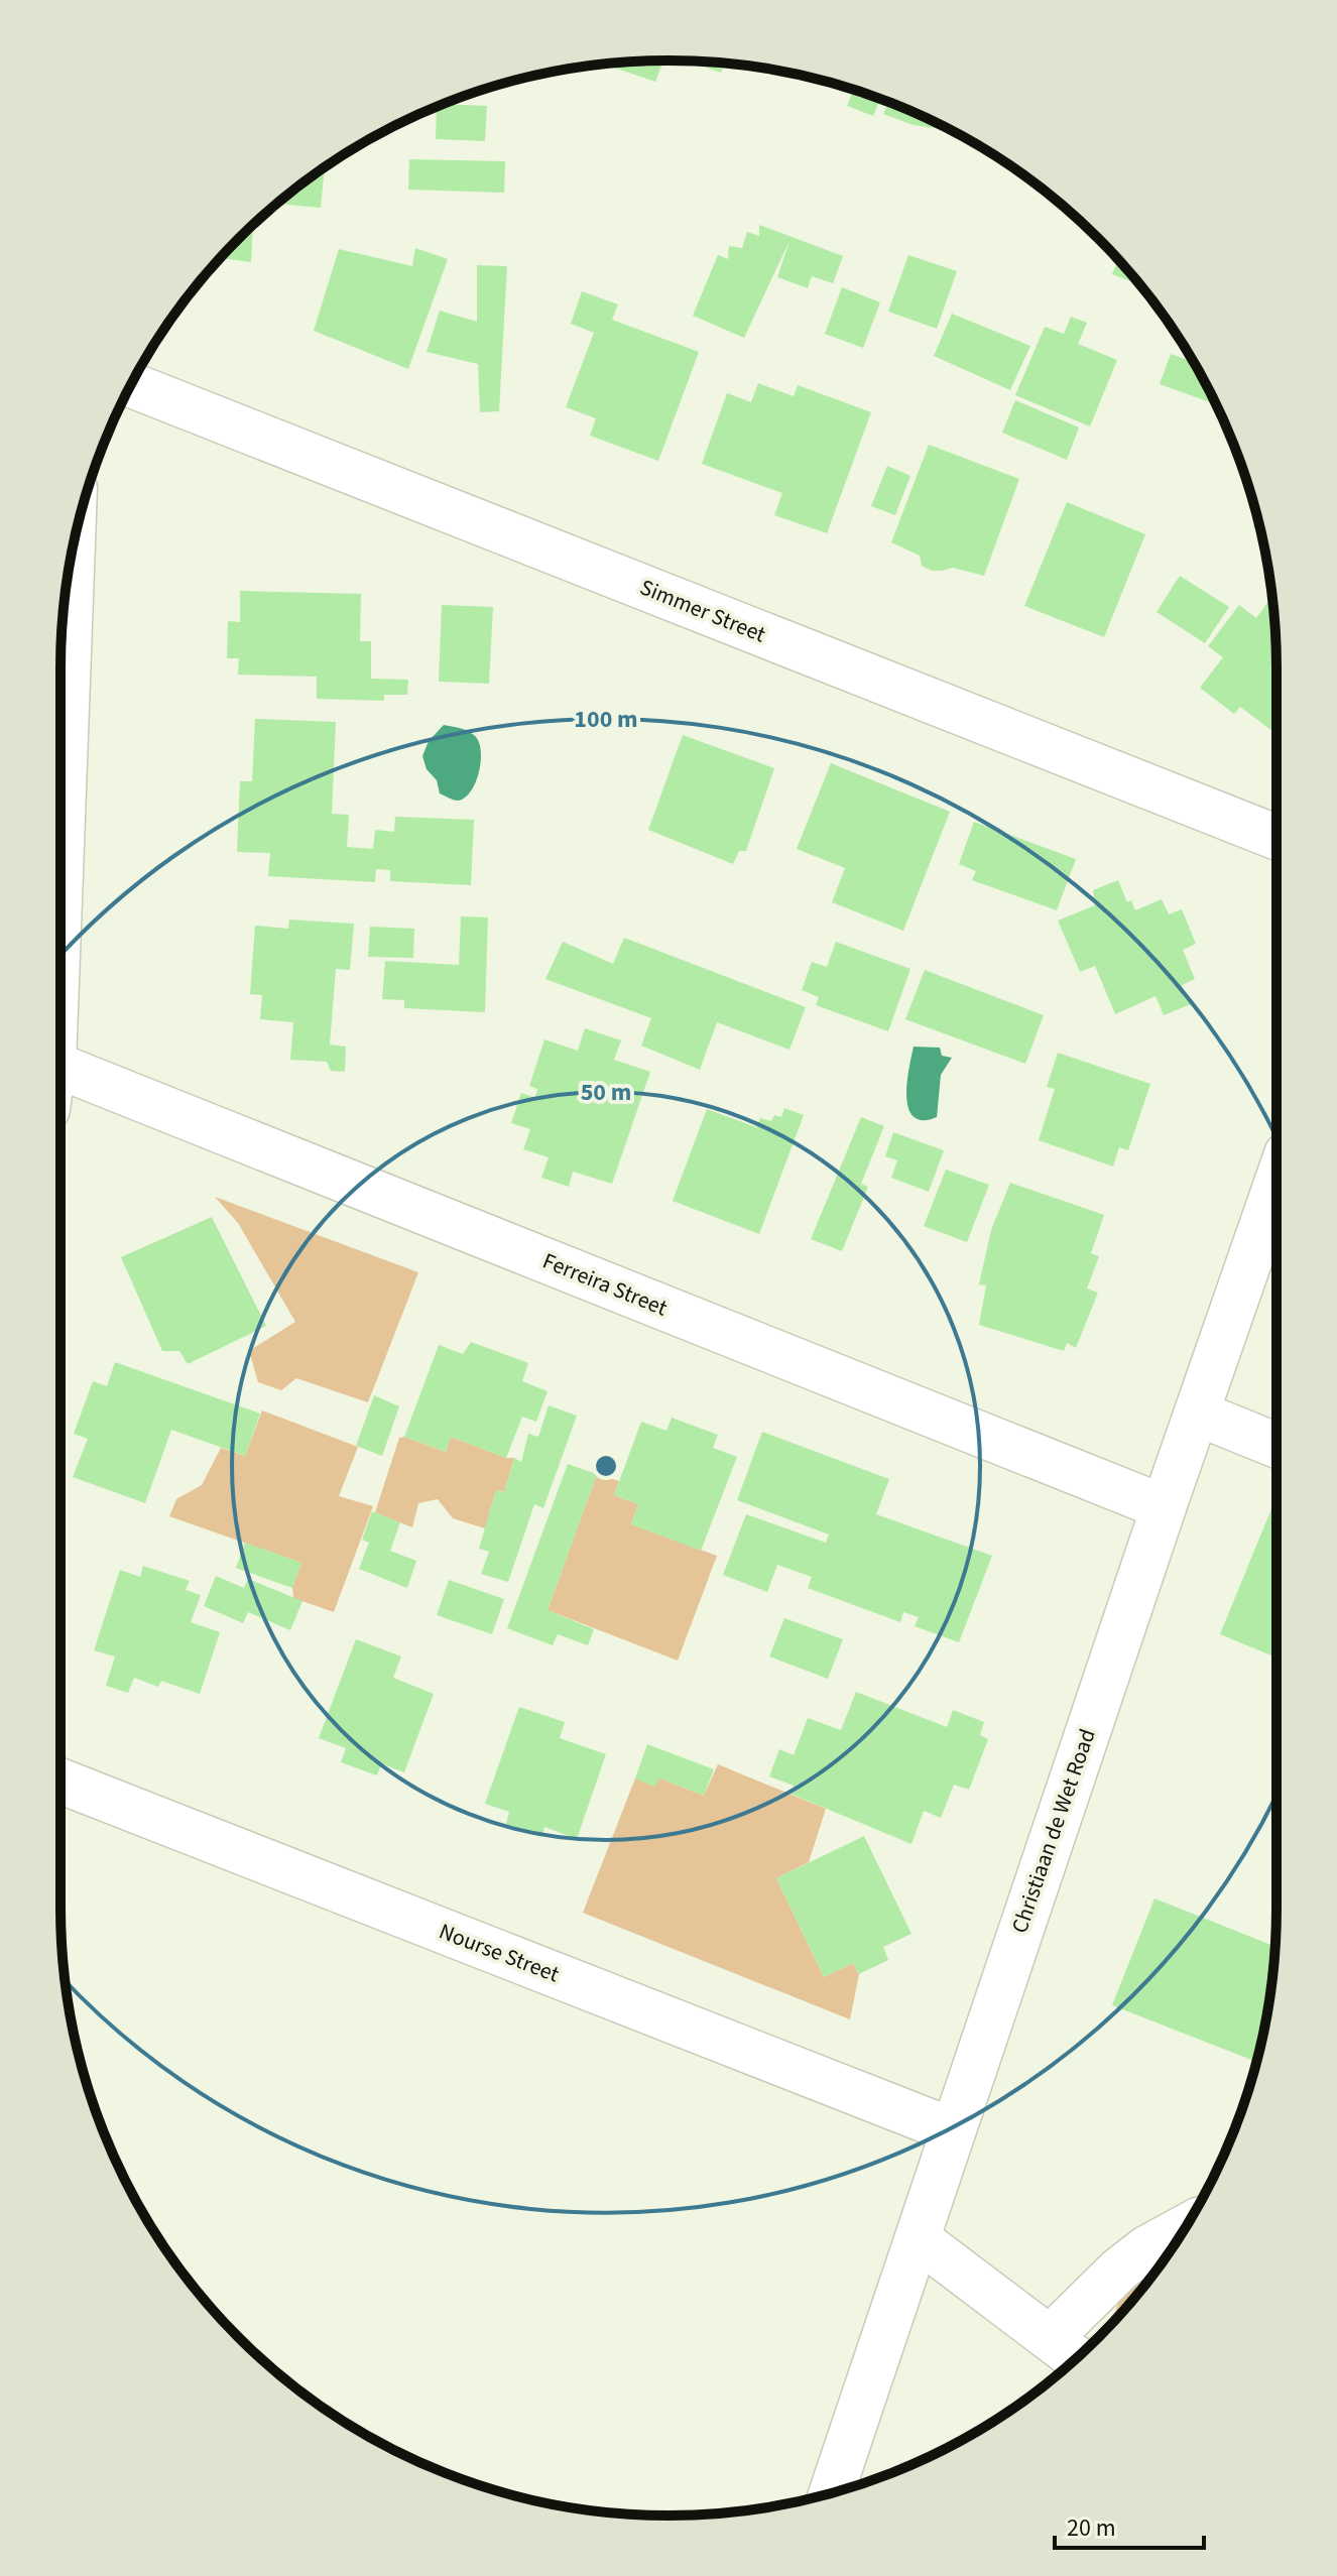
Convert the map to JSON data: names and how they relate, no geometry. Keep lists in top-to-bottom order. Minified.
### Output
{"streets":{"street":["Simmer Street","Ferreira Street","Christiaan de Wet Road","Nourse Street"]},"crossings":[["Ferreira Street","Christiaan de Wet Road"],["Christiaan de Wet Road","Nourse Street"]],"scale_bar":"20 m","rings":["100 m","50 m"]}
